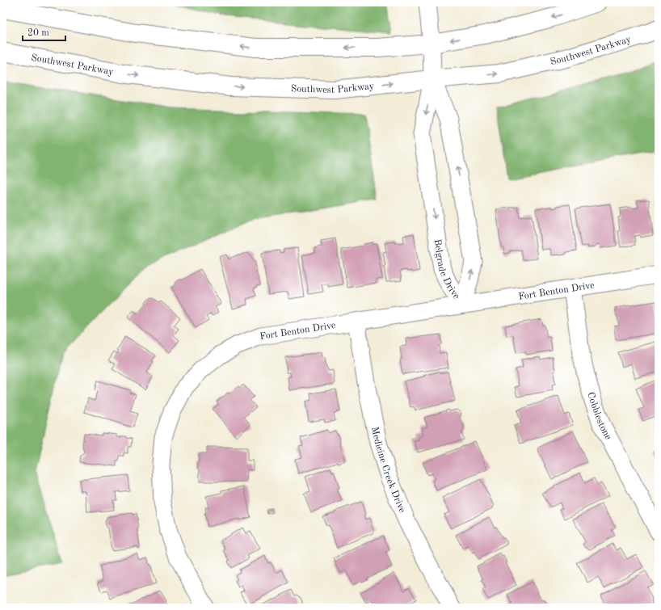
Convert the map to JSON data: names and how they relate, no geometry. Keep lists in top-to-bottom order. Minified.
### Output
{"streets":{"main road":["Southwest Parkway"],"street":["Belgrade Drive","Fort Benton Drive","Cobblestone","Medicine Creek Drive"]},"crossings":[["Southwest Parkway","Belgrade Drive"],["Belgrade Drive","Fort Benton Drive"],["Fort Benton Drive","Cobblestone"],["Fort Benton Drive","Medicine Creek Drive"]],"scale_bar":"20 m"}
